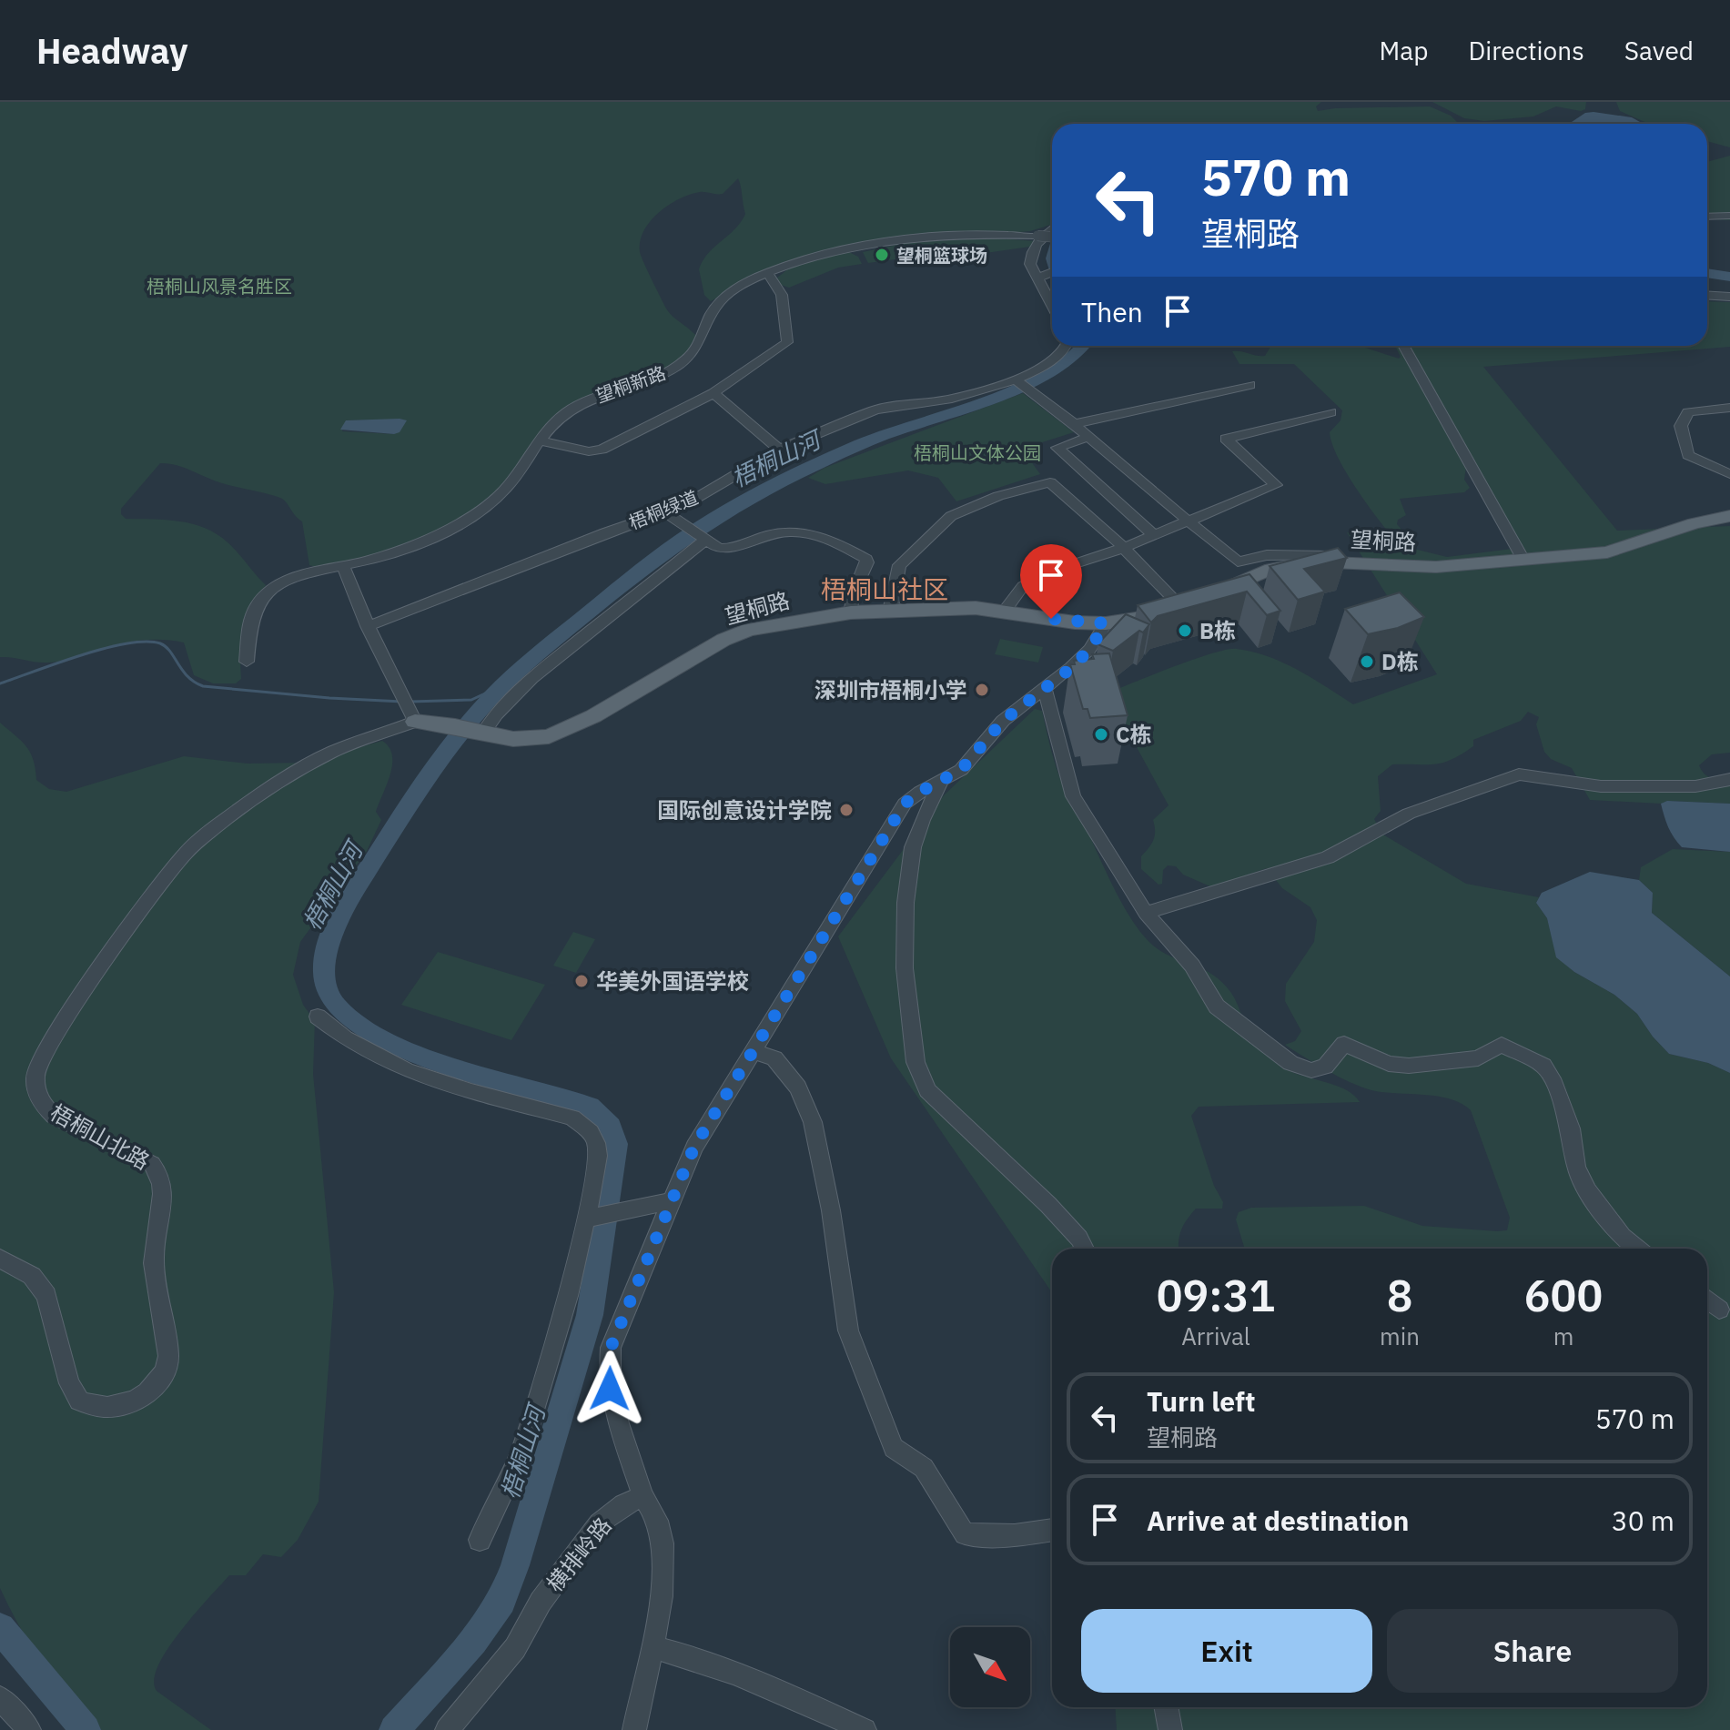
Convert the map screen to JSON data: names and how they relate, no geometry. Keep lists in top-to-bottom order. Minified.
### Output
{"streets":{"main road":["望桐路"],"street":["望桐新路","梧桐绿道","梧桐山北路","横排岭路"]},"crossings":[["望桐路","梧桐山北路"]],"districts":["梧桐山社区"],"water":["梧桐山河"],"parks":["梧桐山风景名胜区","梧桐山文体公园"],"places":["望桐篮球场","B栋","D栋","深圳市梧桐小学","C栋","国际创意设计学院","华美外国语学校"],"north":"bottom right","page":{"header":"Headway","nav":["Map","Directions","Saved"],"turn":["570 m","望桐路"],"then":"Then","eta":["09:31","Arrival","8","min","600","m"],"list":[{"name":"Turn left","note":"望桐路","value":"570 m"},{"name":"Arrive at destination","value":"30 m"}],"buttons":["Exit","Share"]}}
